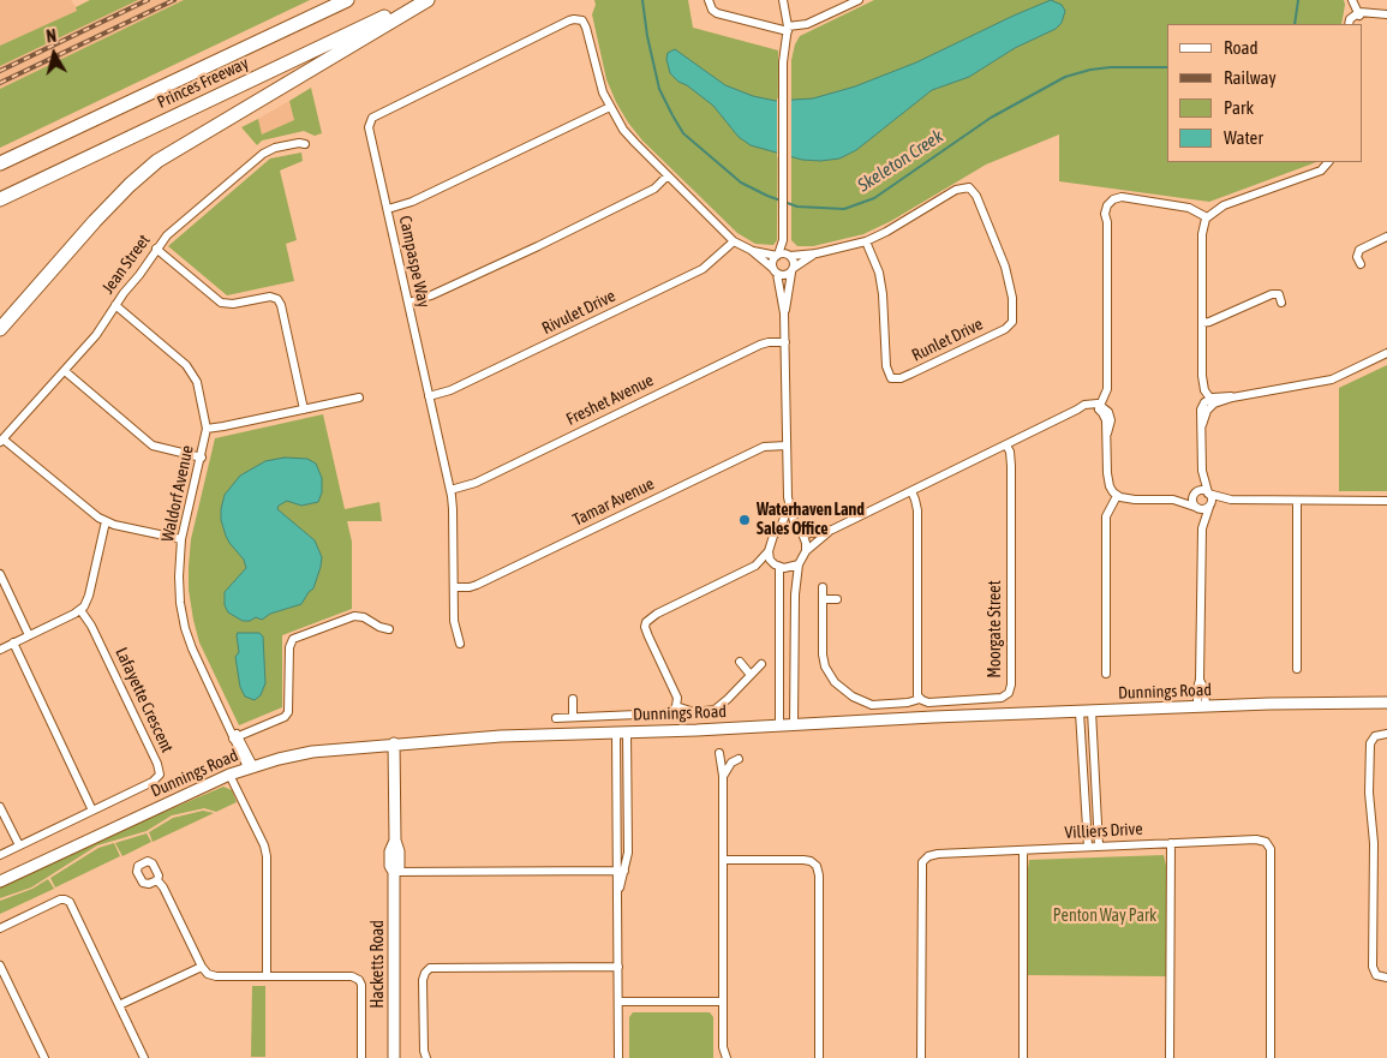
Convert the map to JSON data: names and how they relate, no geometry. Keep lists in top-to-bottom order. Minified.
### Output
{"streets":{"highway":["Princes Freeway"],"street":["Campaspe Way","Jean Street","Rivulet Drive","Runlet Drive","Freshet Avenue","Waldorf Avenue","Tamar Avenue","Moorgate Street","Dunnings Road","Lafayette Crescent","Villiers Drive","Hacketts Road"]},"crossings":[["Campaspe Way","Rivulet Drive"],["Campaspe Way","Freshet Avenue"],["Campaspe Way","Tamar Avenue"],["Jean Street","Waldorf Avenue"],["Waldorf Avenue","Dunnings Road"],["Dunnings Road","Hacketts Road"]],"water":["Skeleton Creek"],"parks":["Penton Way Park"],"places":["Waterhaven Land Sales Office"],"legend":["Road","Railway","Park","Water"],"north":"top"}
